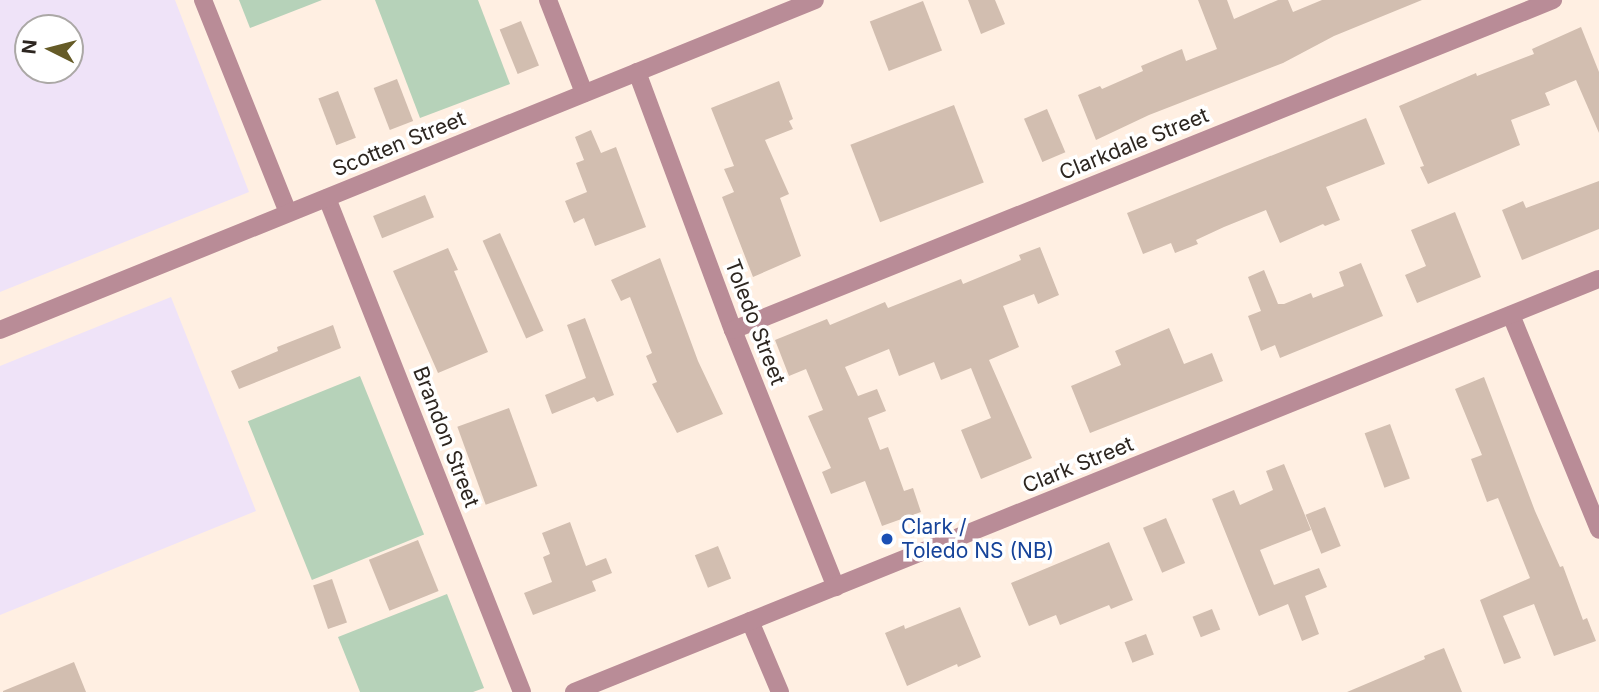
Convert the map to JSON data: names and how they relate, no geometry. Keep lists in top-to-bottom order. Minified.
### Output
{"streets":{"street":["Scotten Street","Clarkdale Street","Toledo Street","Brandon Street","Clark Street"]},"crossings":[["Scotten Street","Toledo Street"],["Scotten Street","Brandon Street"],["Clarkdale Street","Toledo Street"],["Toledo Street","Clark Street"]],"places":["Clark / Toledo NS (NB)"],"north":"left"}
